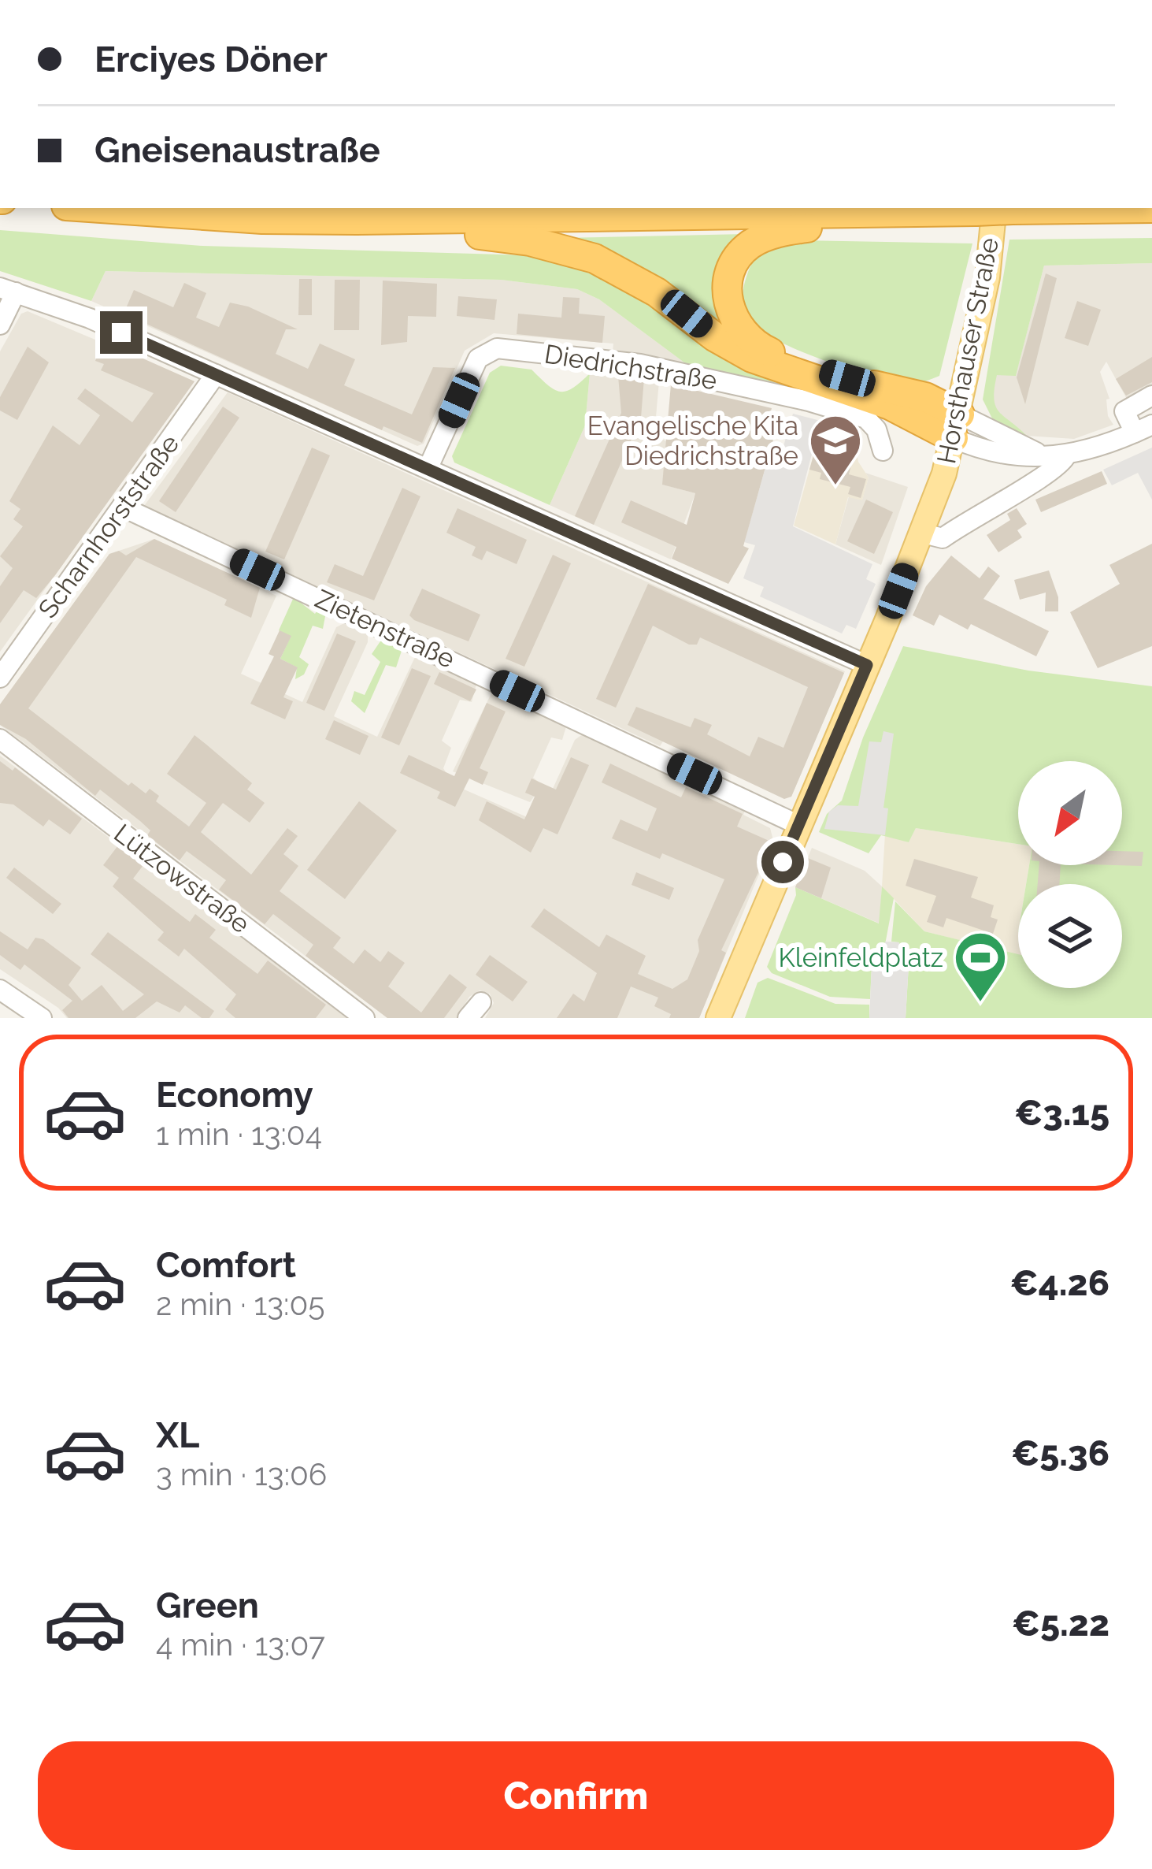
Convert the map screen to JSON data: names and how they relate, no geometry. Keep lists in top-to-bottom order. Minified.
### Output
{"streets":{"main road":["Horsthauser Straße"],"street":["Diedrichstraße","Scharnhorststraße","Zietenstraße","Lützowstraße"]},"crossings":[["Horsthauser Straße","Zietenstraße"],["Scharnhorststraße","Zietenstraße"]],"places":{"school or university":["Evangelische Kita Diedrichstraße"],"sports":["Kleinfeldplatz"]},"north":"bottom left","page":{"banner":["Erciyes Döner","Gneisenaustraße"],"list":[{"name":"Economy","note":"1 min · 13:04","value":"€3.15"},{"name":"Comfort","note":"2 min · 13:05","value":"€4.26"},{"name":"XL","note":"3 min · 13:06","value":"€5.36"},{"name":"Green","note":"4 min · 13:07","value":"€5.22"}],"buttons":"Confirm"}}
